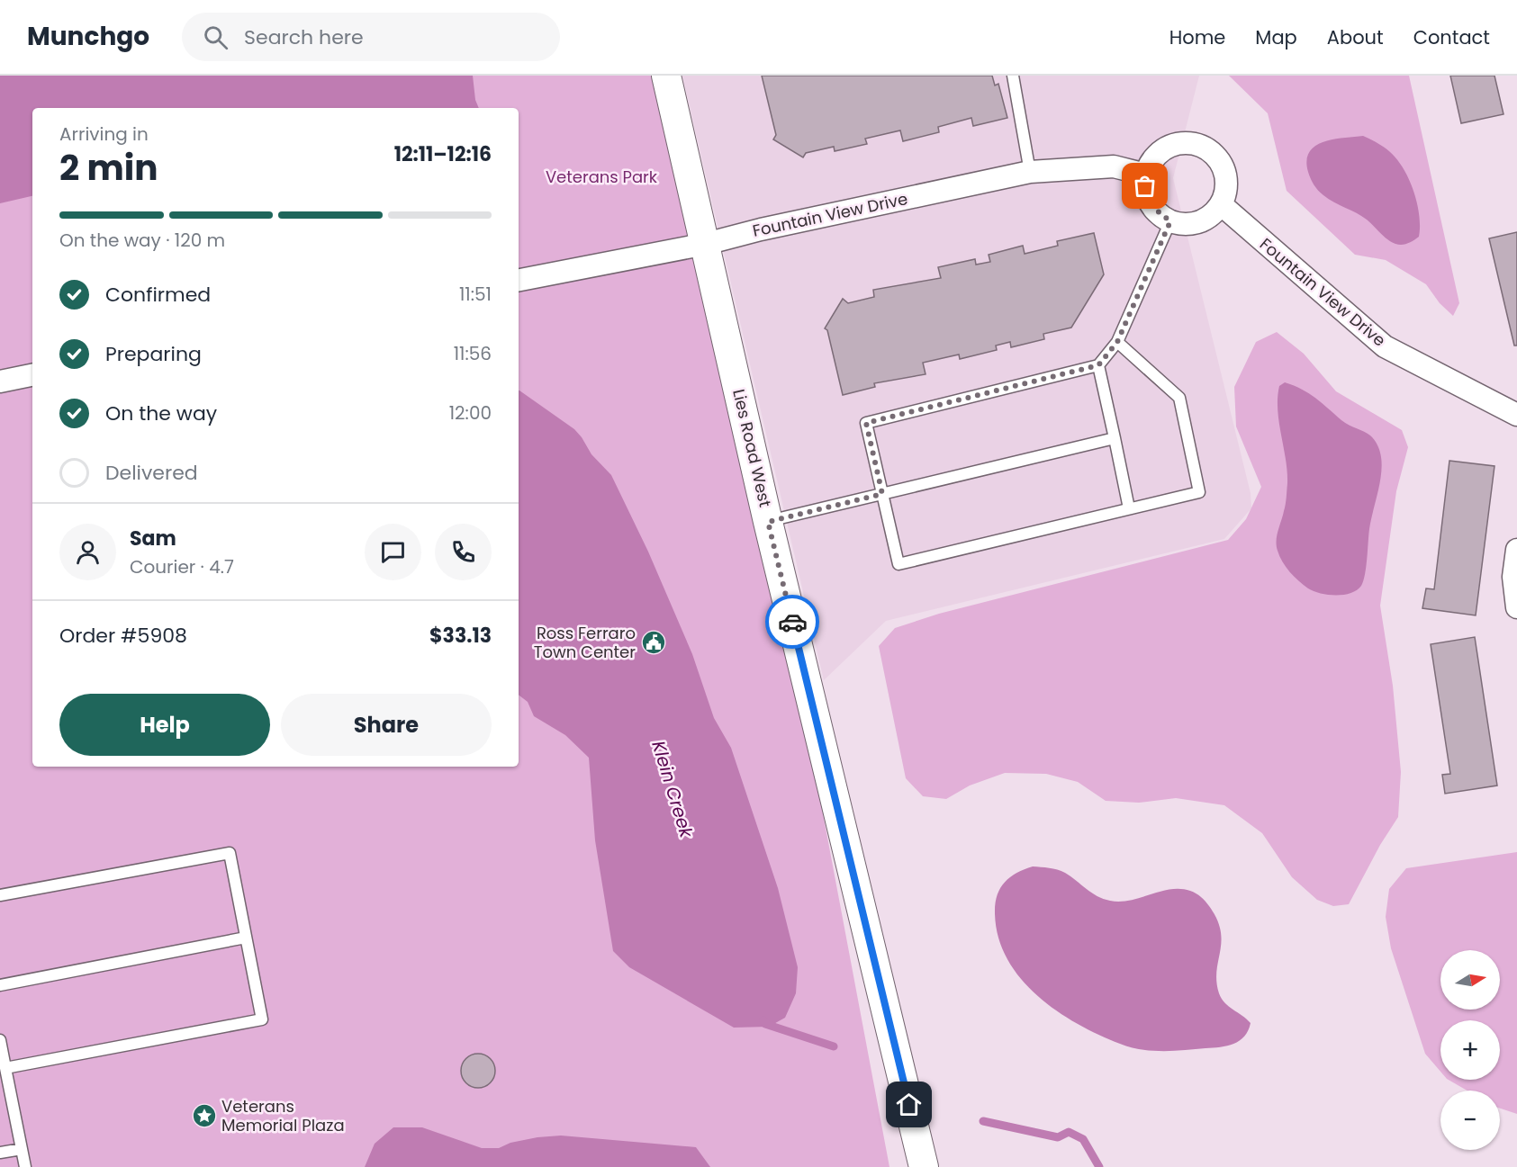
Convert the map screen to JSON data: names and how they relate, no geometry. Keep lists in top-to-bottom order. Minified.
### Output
{"streets":{"street":["Fountain View Drive","Lies Road West"]},"crossings":[["Fountain View Drive","Lies Road West"]],"water":["Klein Creek"],"parks":["Veterans Park"],"places":{"public building":["Ross Ferraro Town Center"],"place":["Veterans Memorial Plaza"]},"north":"right","page":{"header":"Munchgo","search":"Search here","nav":["Home","Map","About","Contact"],"heading":["2 min","Arriving in","12:11–12:16"],"panel":["Sam","Courier · 4.7","Order #5908","$33.13"],"bar":"On the way · 120 m","list":[["Confirmed","11:51"],["Preparing","11:56"],["On the way","12:00"],"Delivered"],"buttons":["Help","Share"],"map_buttons":["+","−"]}}
